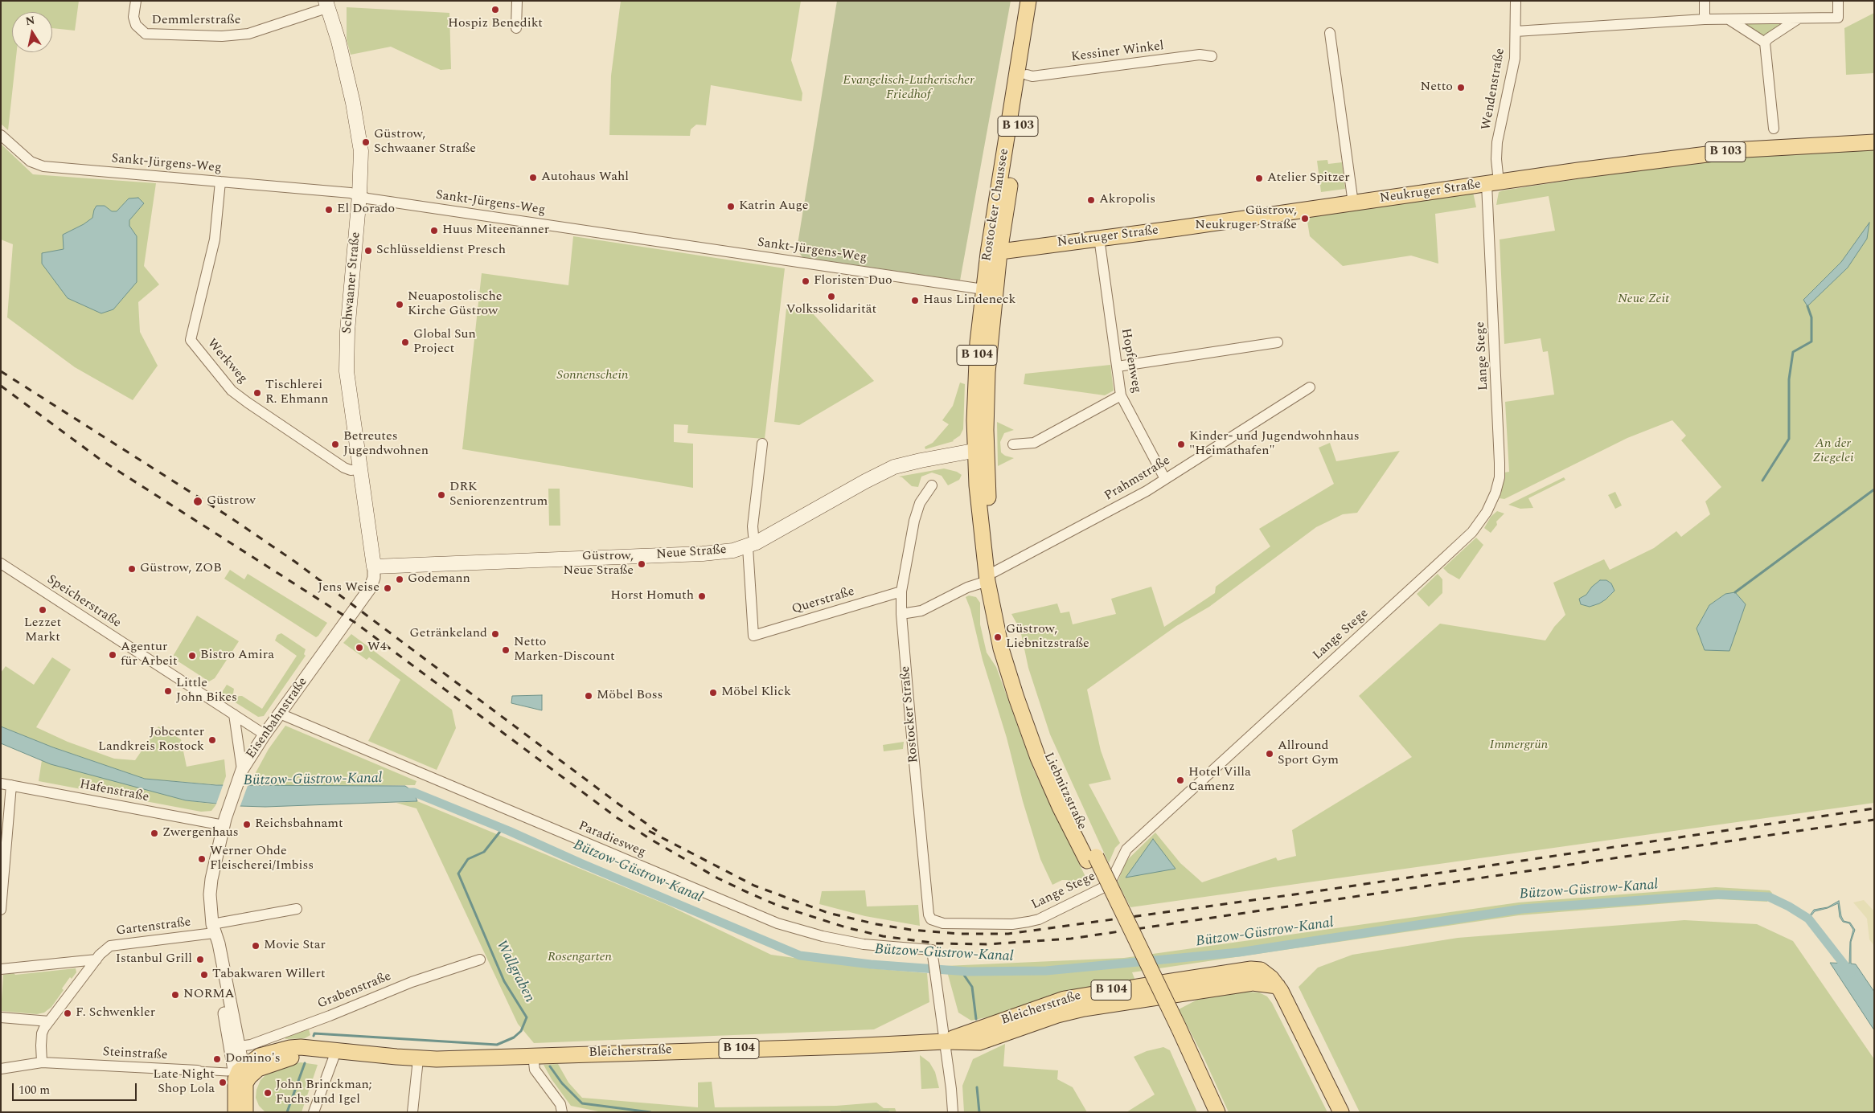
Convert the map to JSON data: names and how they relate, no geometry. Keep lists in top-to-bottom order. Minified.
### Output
{"streets":{"main road":["B 103","Neukruger Straße","Rostocker Chaussee","Schwaaner Straße","B 104","Neue Straße","Eisenbahnstraße","Liebnitzstraße","Bleicherstraße"],"street":["Demmlerstraße","Kessiner Winkel","Wendenstraße","Sankt-Jürgens-Weg","Lange Stege","Hopfenweg","Werkweg","Prahmstraße","Querstraße","Speicherstraße","Rostocker Straße","Hafenstraße","Paradiesweg","Gartenstraße","Grabenstraße","Steinstraße"]},"crossings":[["Demmlerstraße","Schwaaner Straße"],["Kessiner Winkel","Rostocker Chaussee"],["Wendenstraße","Neukruger Straße"],["Wendenstraße","Lange Stege"],["Sankt-Jürgens-Weg","Rostocker Chaussee"],["Sankt-Jürgens-Weg","Schwaaner Straße"],["Sankt-Jürgens-Weg","B 104"],["Sankt-Jürgens-Weg","Werkweg"],["Neukruger Straße","Rostocker Chaussee"],["Neukruger Straße","B 104"],["Neukruger Straße","Lange Stege"],["Neukruger Straße","Hopfenweg"],["Rostocker Chaussee","B 104"],["Schwaaner Straße","Werkweg"],["Schwaaner Straße","Neue Straße"],["Schwaaner Straße","Eisenbahnstraße"],["B 104","Neue Straße"],["B 104","Liebnitzstraße"],["Lange Stege","Rostocker Straße"],["Hopfenweg","Prahmstraße"],["Prahmstraße","Rostocker Straße"],["Prahmstraße","Liebnitzstraße"],["Neue Straße","Querstraße"],["Neue Straße","Eisenbahnstraße"],["Neue Straße","Liebnitzstraße"],["Querstraße","Rostocker Straße"],["Speicherstraße","Eisenbahnstraße"],["Eisenbahnstraße","Hafenstraße"],["Eisenbahnstraße","Paradiesweg"],["Eisenbahnstraße","Gartenstraße"],["Eisenbahnstraße","Grabenstraße"],["Eisenbahnstraße","Bleicherstraße"],["Eisenbahnstraße","Steinstraße"],["Paradiesweg","Bleicherstraße"],["Bleicherstraße","Steinstraße"]],"water":["Bützow-Güstrow-Kanal","Wallgraben"],"parks":["Evangelisch-Lutherischer Friedhof","Neue Zeit","Sonnenschein","An der Ziegelei","Immergrün","Rosengarten"],"places":["Hospiz Benedikt","Netto","Güstrow, Schwaaner Straße","Autohaus Wahl","Atelier Spitzer","Akropolis","Katrin Auge","El Dorado","Güstrow, Neukruger Straße","Huus Miteenanner","Schlüsseldienst Presch","Floristen Duo","Volkssolidarität","Haus Lindeneck","Neuapostolische Kirche Güstrow","Global Sun Project","Tischlerei R. Ehmann","Betreutes Jugendwohnen","Kinder- und Jugendwohnhaus \"Heimathafen\"","DRK Seniorenzentrum","Güstrow","Güstrow, Neue Straße","Güstrow, ZOB","Godemann","Jens Weise","Horst Homuth","Lezzet Markt","Getränkeland","Güstrow, Liebnitzstraße","W4","Netto Marken-Discount","Agentur für Arbeit","Bistro Amira","Little John Bikes","Möbel Klick","Möbel Boss","Jobcenter Landkreis Rostock","Allround Sport Gym","Hotel Villa Camenz","Reichsbahnamt","Zwergenhaus","Werner Ohde Fleischerei/Imbiss","Movie Star","Istanbul Grill","Tabakwaren Willert","NORMA","F. Schwenkler","Domino's","Late Night Shop Lola","John Brinckman; Fuchs und Igel"],"scale_bar":"100 m","north":"top"}
